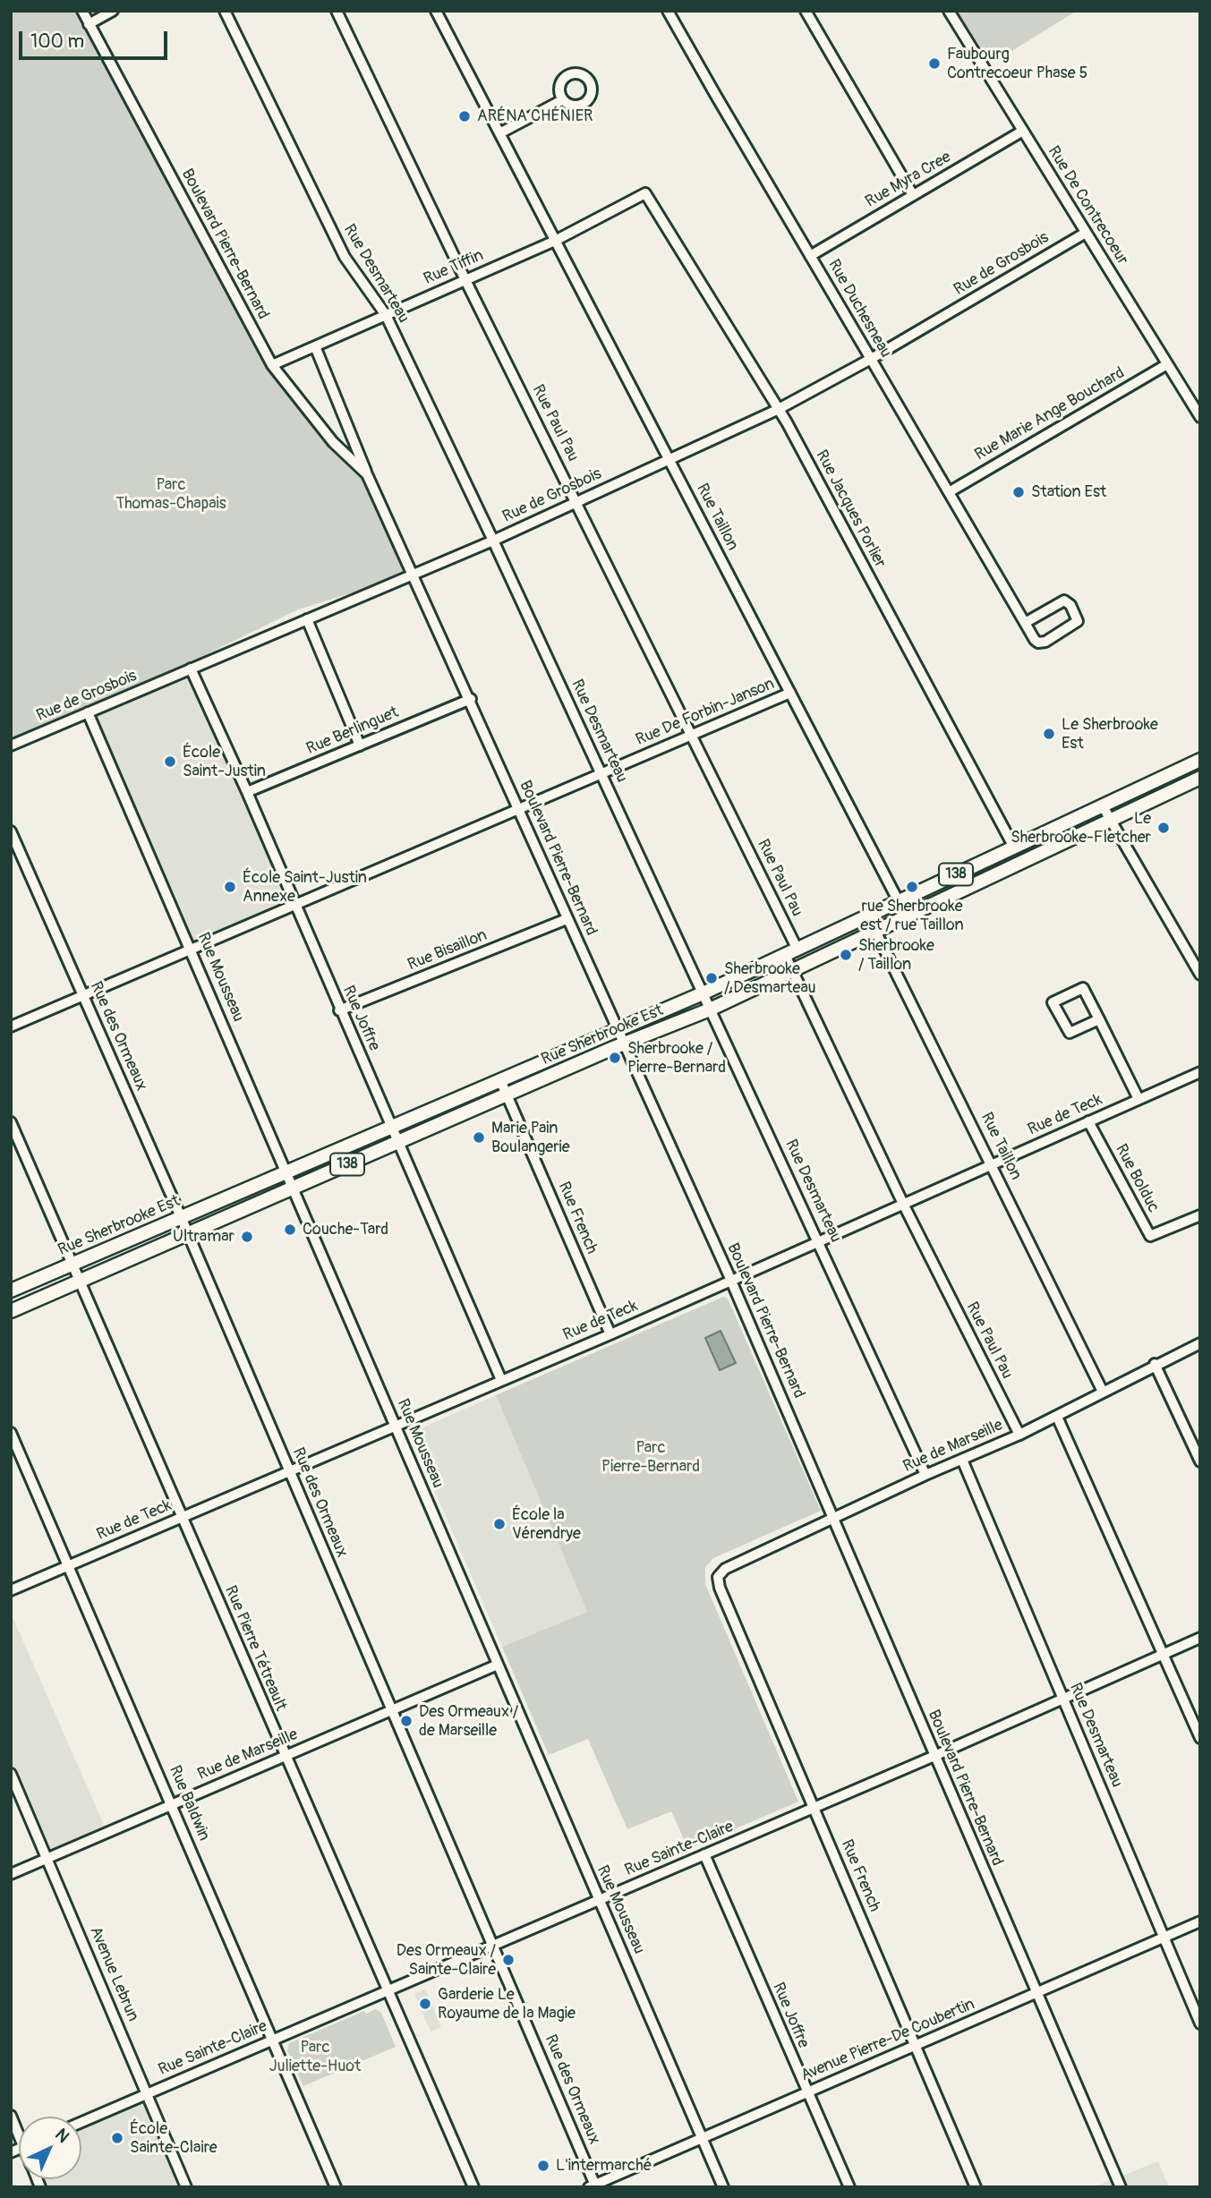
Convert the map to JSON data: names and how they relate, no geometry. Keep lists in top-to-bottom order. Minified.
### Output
{"streets":{"main road":["138","Rue Sherbrooke Est"],"street":["Rue Myra Cree","Rue De Contrecoeur","Boulevard Pierre-Bernard","Rue de Grosbois","Rue Tiffin","Rue Desmarteau","Rue Duchesneau","Rue Marie Ange Bouchard","Rue Paul Pau","Rue Jacques Porlier","Rue Taillon","Rue De Forbin-Janson","Rue Berlinguet","Rue Bisaillon","Rue Mousseau","Rue Joffre","Rue des Ormeaux","Rue de Teck","Rue Bolduc","Rue French","Rue de Marseille","Rue Pierre Tétreault","Rue Baldwin","Rue Sainte-Claire","Avenue Lebrun","Avenue Pierre-De Coubertin"]},"crossings":[["Rue Myra Cree","Rue De Contrecoeur"],["Rue Myra Cree","Rue Duchesneau"],["Rue De Contrecoeur","Rue de Grosbois"],["Rue De Contrecoeur","Rue Marie Ange Bouchard"],["Boulevard Pierre-Bernard","Rue de Grosbois"],["Boulevard Pierre-Bernard","Rue Tiffin"],["Boulevard Pierre-Bernard","Rue De Forbin-Janson"],["Boulevard Pierre-Bernard","Rue Berlinguet"],["Boulevard Pierre-Bernard","Rue Bisaillon"],["Boulevard Pierre-Bernard","Rue Sherbrooke Est"],["Boulevard Pierre-Bernard","Rue de Teck"],["Boulevard Pierre-Bernard","Rue de Marseille"],["Boulevard Pierre-Bernard","Rue Sainte-Claire"],["Boulevard Pierre-Bernard","Avenue Pierre-De Coubertin"],["Rue de Grosbois","Rue Desmarteau"],["Rue de Grosbois","Rue Duchesneau"],["Rue de Grosbois","Rue Paul Pau"],["Rue de Grosbois","Rue Jacques Porlier"],["Rue de Grosbois","Rue Taillon"],["Rue de Grosbois","Rue Mousseau"],["Rue de Grosbois","Rue Joffre"],["Rue Tiffin","Rue Desmarteau"],["Rue Tiffin","Rue Paul Pau"],["Rue Tiffin","Rue Jacques Porlier"],["Rue Tiffin","Rue Taillon"],["Rue Desmarteau","Rue De Forbin-Janson"],["Rue Desmarteau","Rue Sherbrooke Est"],["Rue Desmarteau","Rue de Teck"],["Rue Desmarteau","Rue de Marseille"],["Rue Desmarteau","Rue Sainte-Claire"],["Rue Desmarteau","Avenue Pierre-De Coubertin"],["Rue Duchesneau","Rue Marie Ange Bouchard"],["Rue Paul Pau","Rue De Forbin-Janson"],["Rue Paul Pau","Rue Sherbrooke Est"],["Rue Paul Pau","Rue de Teck"],["Rue Paul Pau","Rue de Marseille"],["Rue Jacques Porlier","Rue Sherbrooke Est"],["Rue Taillon","Rue De Forbin-Janson"],["Rue Taillon","Rue Sherbrooke Est"],["Rue Taillon","Rue de Teck"],["Rue Taillon","Rue de Marseille"],["Rue De Forbin-Janson","Rue Mousseau"],["Rue De Forbin-Janson","Rue Joffre"],["Rue De Forbin-Janson","Rue des Ormeaux"],["Rue Berlinguet","Rue Joffre"],["Rue Bisaillon","Rue Joffre"],["Rue Mousseau","Rue Sherbrooke Est"],["Rue Mousseau","Rue de Teck"],["Rue Mousseau","Rue de Marseille"],["Rue Mousseau","Rue Sainte-Claire"],["Rue Mousseau","Avenue Pierre-De Coubertin"],["Rue Joffre","Rue Sherbrooke Est"],["Rue Joffre","Rue de Teck"],["Rue Joffre","Rue Sainte-Claire"],["Rue Joffre","Avenue Pierre-De Coubertin"],["Rue Sherbrooke Est","Rue des Ormeaux"],["Rue Sherbrooke Est","Rue French"],["Rue Sherbrooke Est","Rue Pierre Tétreault"],["Rue des Ormeaux","Rue de Teck"],["Rue des Ormeaux","Rue de Marseille"],["Rue des Ormeaux","Rue Sainte-Claire"],["Rue des Ormeaux","Avenue Pierre-De Coubertin"],["Rue de Teck","Rue Bolduc"],["Rue de Teck","Rue French"],["Rue de Teck","Rue Pierre Tétreault"],["Rue de Teck","Rue Baldwin"],["Rue French","Rue de Marseille"],["Rue French","Rue Sainte-Claire"],["Rue French","Avenue Pierre-De Coubertin"],["Rue de Marseille","Rue Pierre Tétreault"],["Rue de Marseille","Rue Baldwin"],["Rue de Marseille","Avenue Lebrun"],["Rue Pierre Tétreault","Rue Sainte-Claire"],["Rue Baldwin","Rue Sainte-Claire"],["Rue Sainte-Claire","Avenue Lebrun"]],"parks":["Parc Thomas-Chapais","Parc Pierre-Bernard","Parc Juliette-Huot"],"places":["Faubourg Contrecoeur Phase 5","ARÉNA CHÉNIER","Station Est","Le Sherbrooke Est","École Saint-Justin","Le Sherbrooke-Fletcher","École Saint-Justin Annexe","rue Sherbrooke est / rue Taillon","Sherbrooke / Taillon","Sherbrooke / Desmarteau","Sherbrooke / Pierre-Bernard","Marie Pain Boulangerie","Couche-Tard","Ultramar","École la Vérendrye","Des Ormeaux / de Marseille","Des Ormeaux / Sainte-Claire","Garderie Le Royaume de la Magie","École Sainte-Claire","L'intermarché"],"scale_bar":"100 m","north":"top right"}
